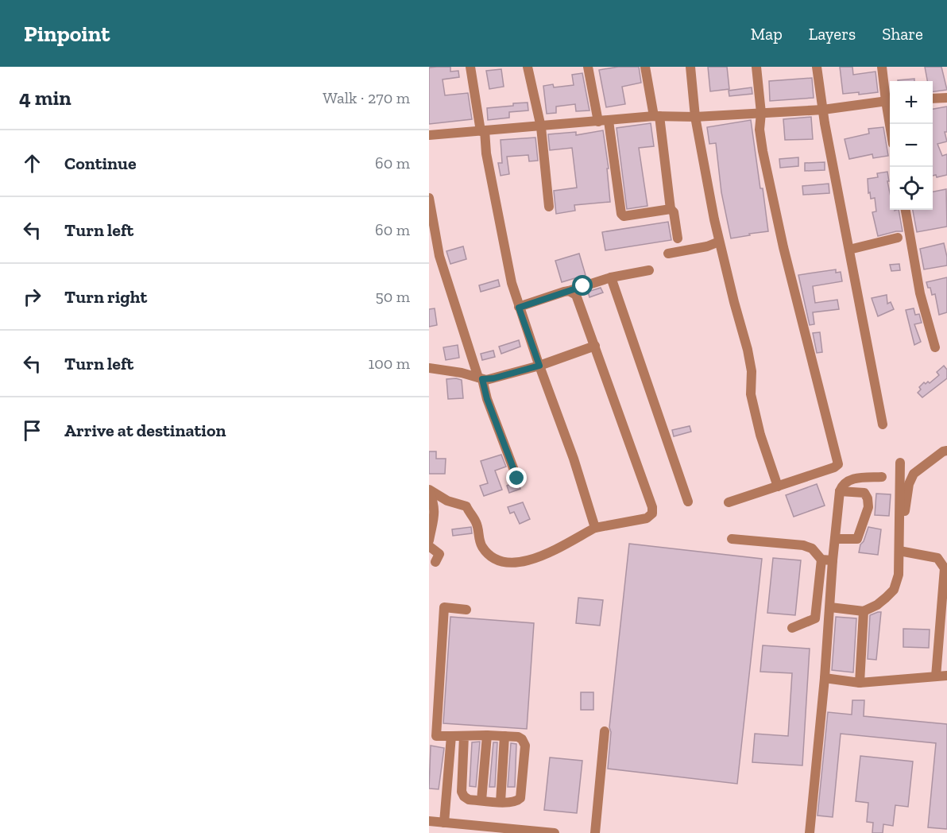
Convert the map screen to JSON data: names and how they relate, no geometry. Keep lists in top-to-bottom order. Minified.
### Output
{"page":{"header":"Pinpoint","nav":["Map","Layers","Share"],"heading":["4 min","Walk · 270 m"],"map_buttons":["+","−"],"list":[["Continue","60 m"],["Turn left","60 m"],["Turn right","50 m"],["Turn left","100 m"],"Arrive at destination"]}}
